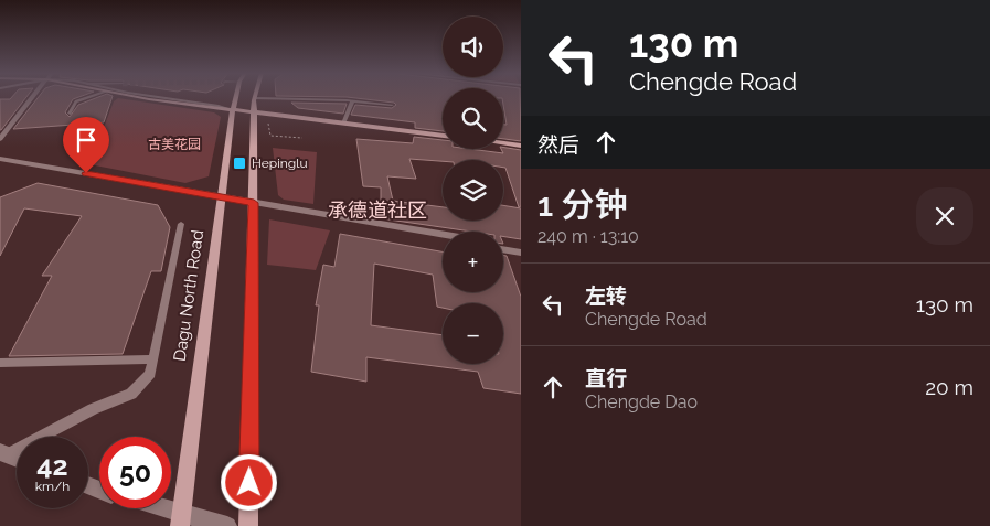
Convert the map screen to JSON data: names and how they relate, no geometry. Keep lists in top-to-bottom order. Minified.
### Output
{"streets":{"main road":["Dagu North Road"]},"districts":["承德道社区"],"parks":["古美花园"],"places":{"transit":["Hepinglu"]},"page":{"turn":["130 m","Chengde Road"],"map_buttons":["+","−"],"then":"然后","heading":["1 分钟","240 m · 13:10"],"list":[{"name":"左转","note":"Chengde Road","value":"130 m"},{"name":"直行","note":"Chengde Dao","value":"20 m"}],"speed":"42 km/h","limit":"50"}}
